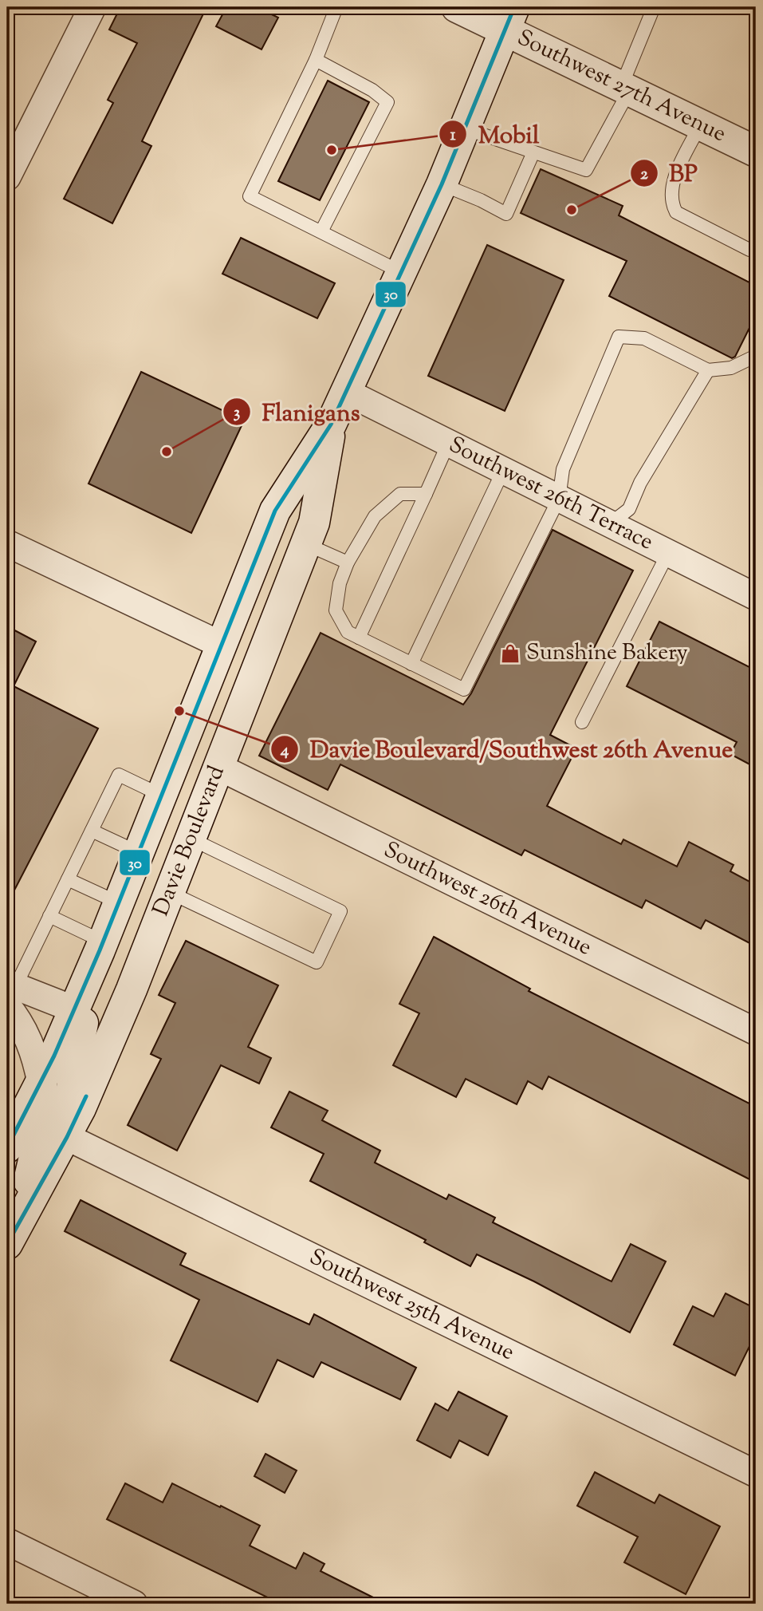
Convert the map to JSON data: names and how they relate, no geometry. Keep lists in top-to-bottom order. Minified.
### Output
{"streets":{"main road":["Southwest 27th Avenue","Davie Boulevard"],"street":["Southwest 26th Terrace","Southwest 26th Avenue","Southwest 25th Avenue"]},"crossings":[["Southwest 27th Avenue","Davie Boulevard"],["Southwest 26th Terrace","Davie Boulevard"],["Davie Boulevard","Southwest 26th Avenue"],["Davie Boulevard","Southwest 25th Avenue"]],"places":{"other":["Mobil","BP","Flanigans","Davie Boulevard/Southwest 26th Avenue"],"shop":["Sunshine Bakery"]},"lines":["transit line 30"]}
